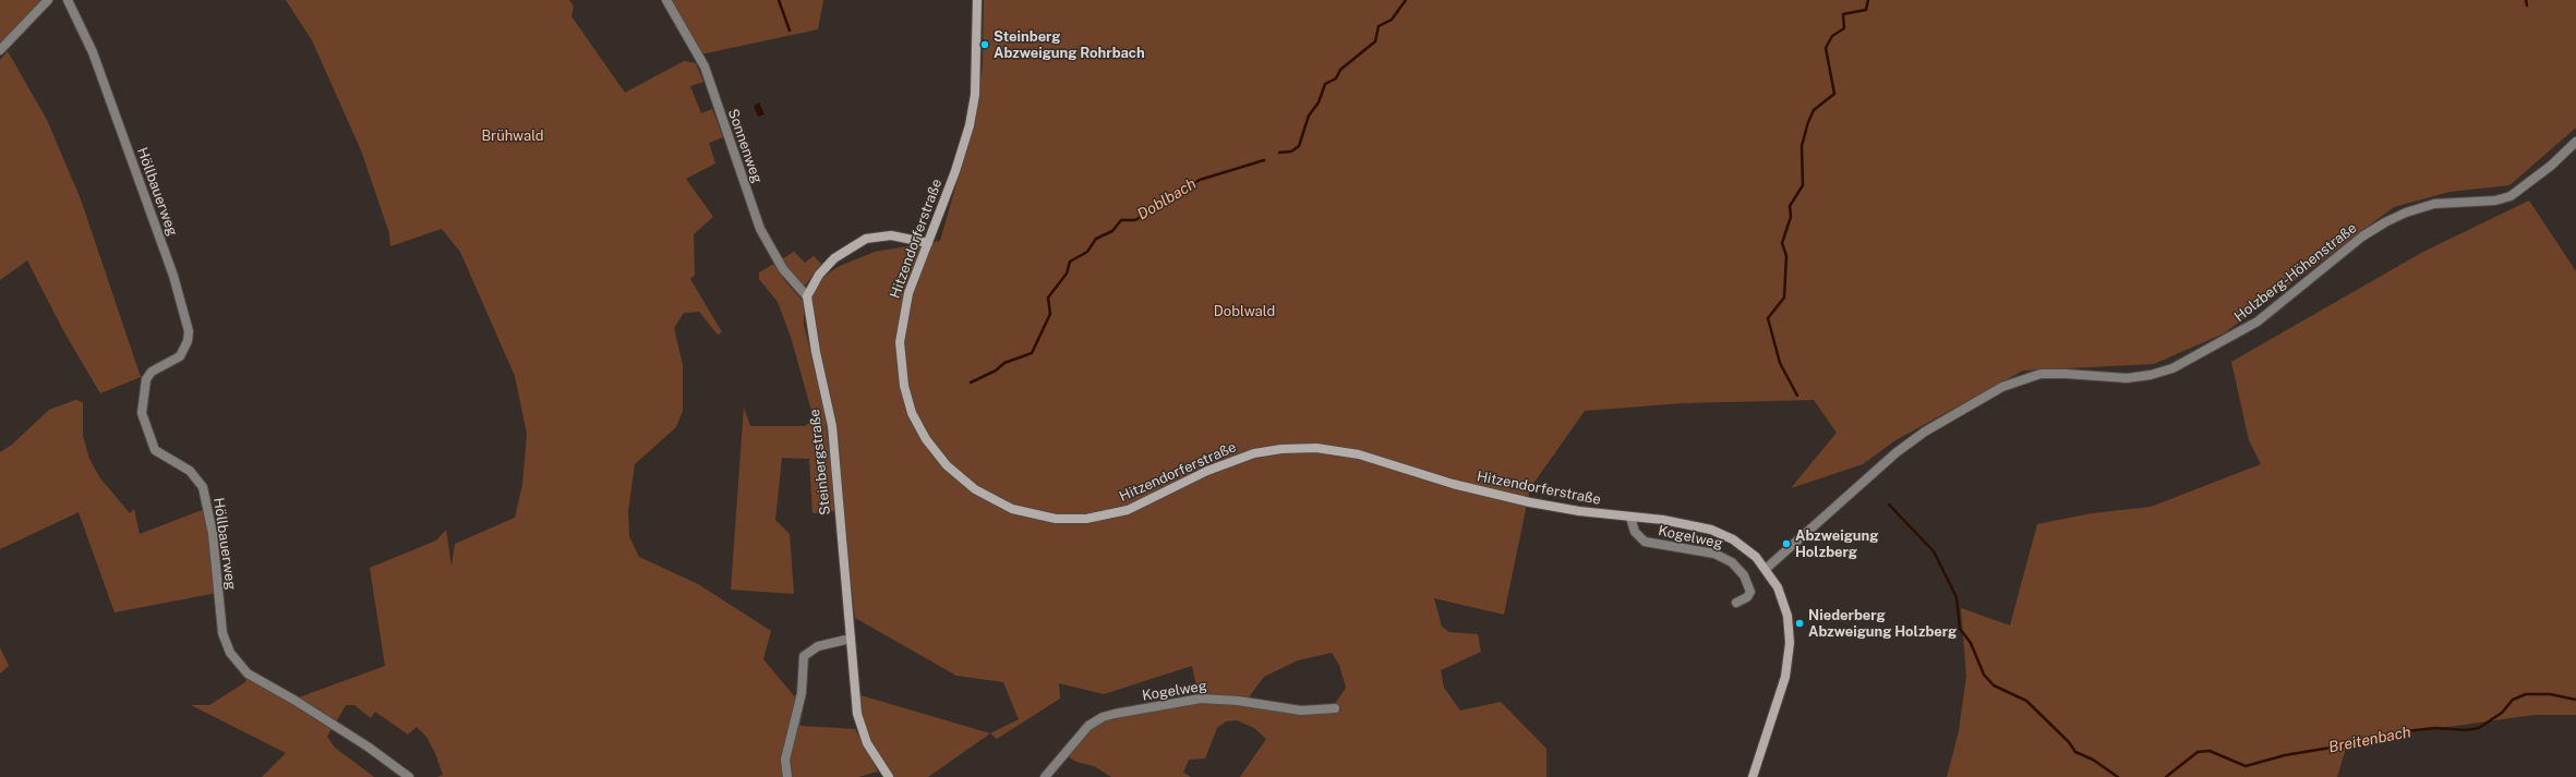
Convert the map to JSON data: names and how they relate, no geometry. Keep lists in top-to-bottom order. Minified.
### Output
{"streets":{"main road":["Hitzendorferstraße","Steinbergstraße"],"street":["Sonnenweg","Höllbauerweg","Holzberg-Höhenstraße","Kogelweg"]},"crossings":[["Sonnenweg","Steinbergstraße"],["Hitzendorferstraße","Holzberg-Höhenstraße"],["Hitzendorferstraße","Kogelweg"]],"water":["Doblbach","Breitenbach"],"parks":["Brühwald","Doblwald"],"places":["Steinberg Abzweigung Rohrbach","Abzweigung Holzberg","Niederberg Abzweigung Holzberg"]}
